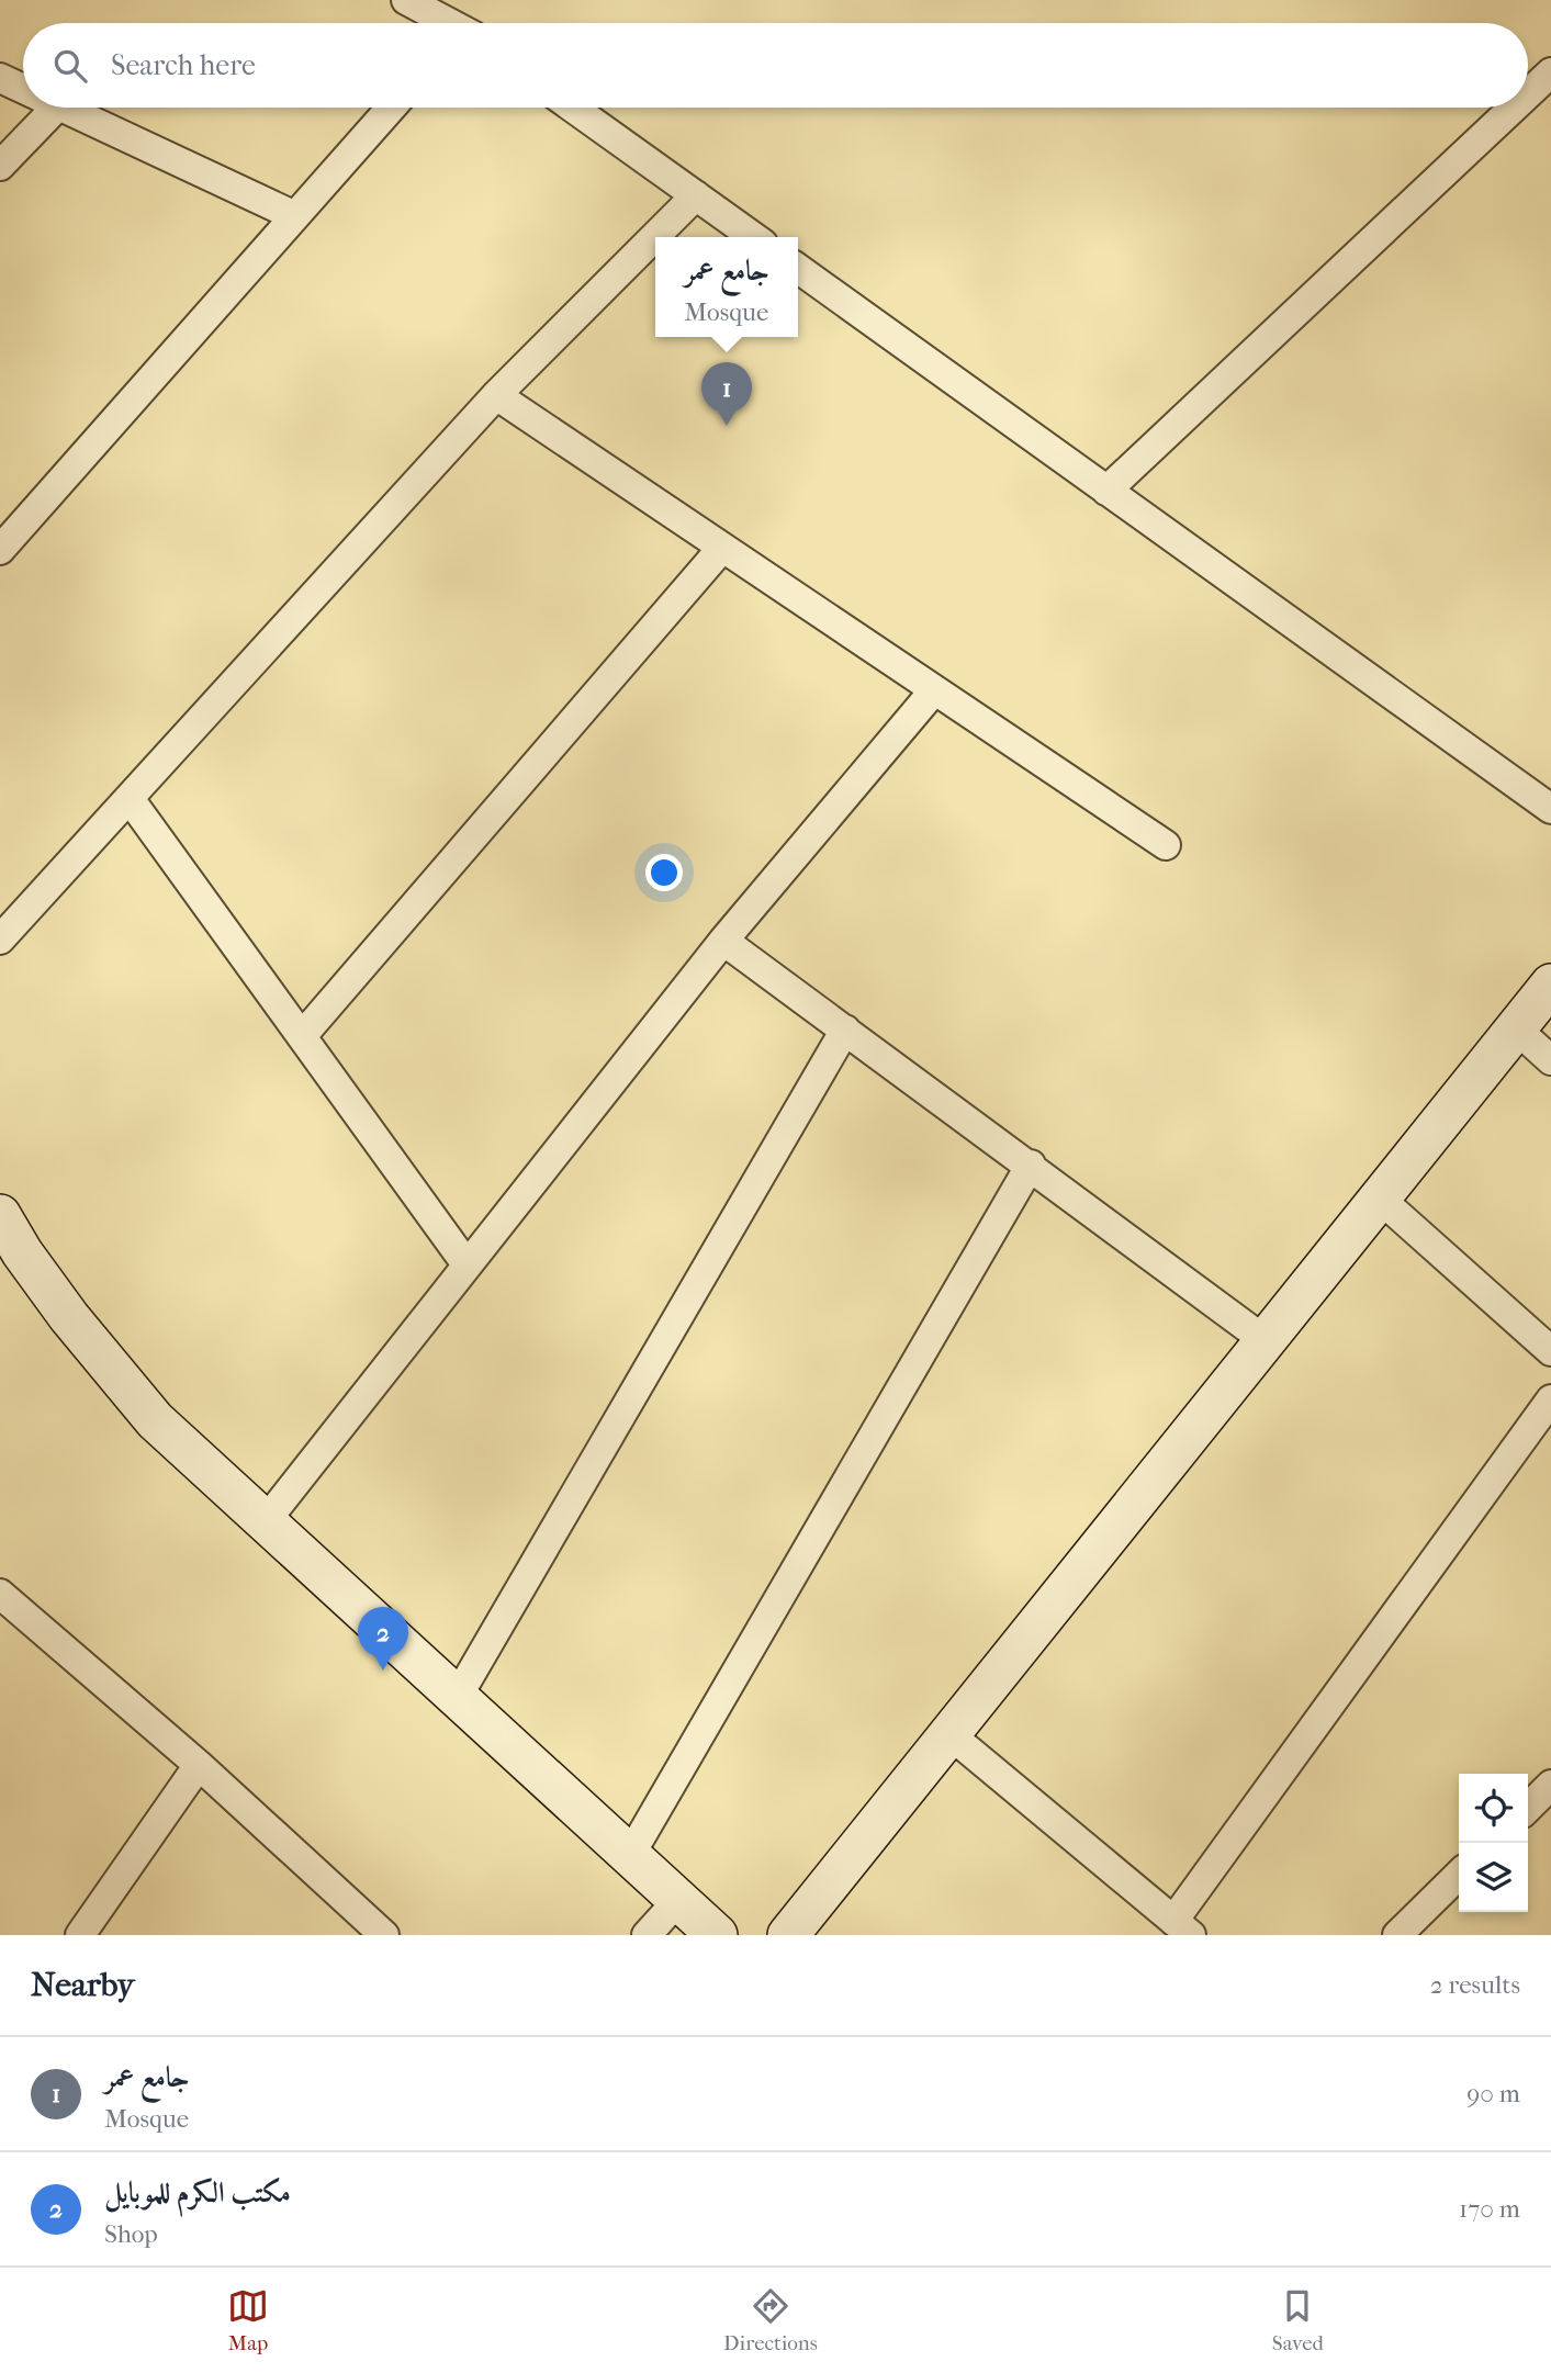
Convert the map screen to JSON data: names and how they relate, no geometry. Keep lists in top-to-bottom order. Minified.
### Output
{"page":{"search":"Search here","popup":["جامع عمر","Mosque"],"pins":["1","2"],"heading":["Nearby","2 results"],"list":[{"mark":"1","name":"جامع عمر","note":"Mosque","value":"90 m"},{"mark":"2","name":"مكتب الكرم للموبايل","note":"Shop","value":"170 m"}],"nav":["Map","Directions","Saved"]}}
